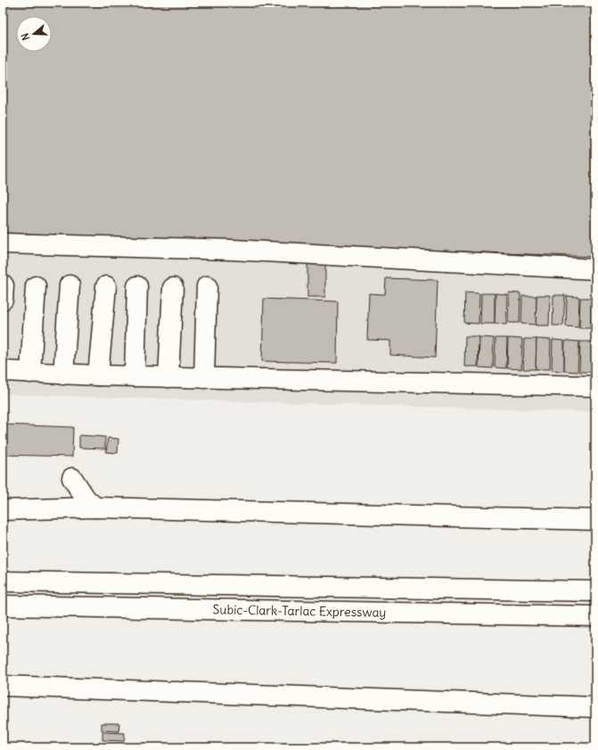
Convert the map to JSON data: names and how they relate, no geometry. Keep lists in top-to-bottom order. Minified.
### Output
{"streets":{"main road":["Subic-Clark-Tarlac Expressway"]},"north":"left"}
